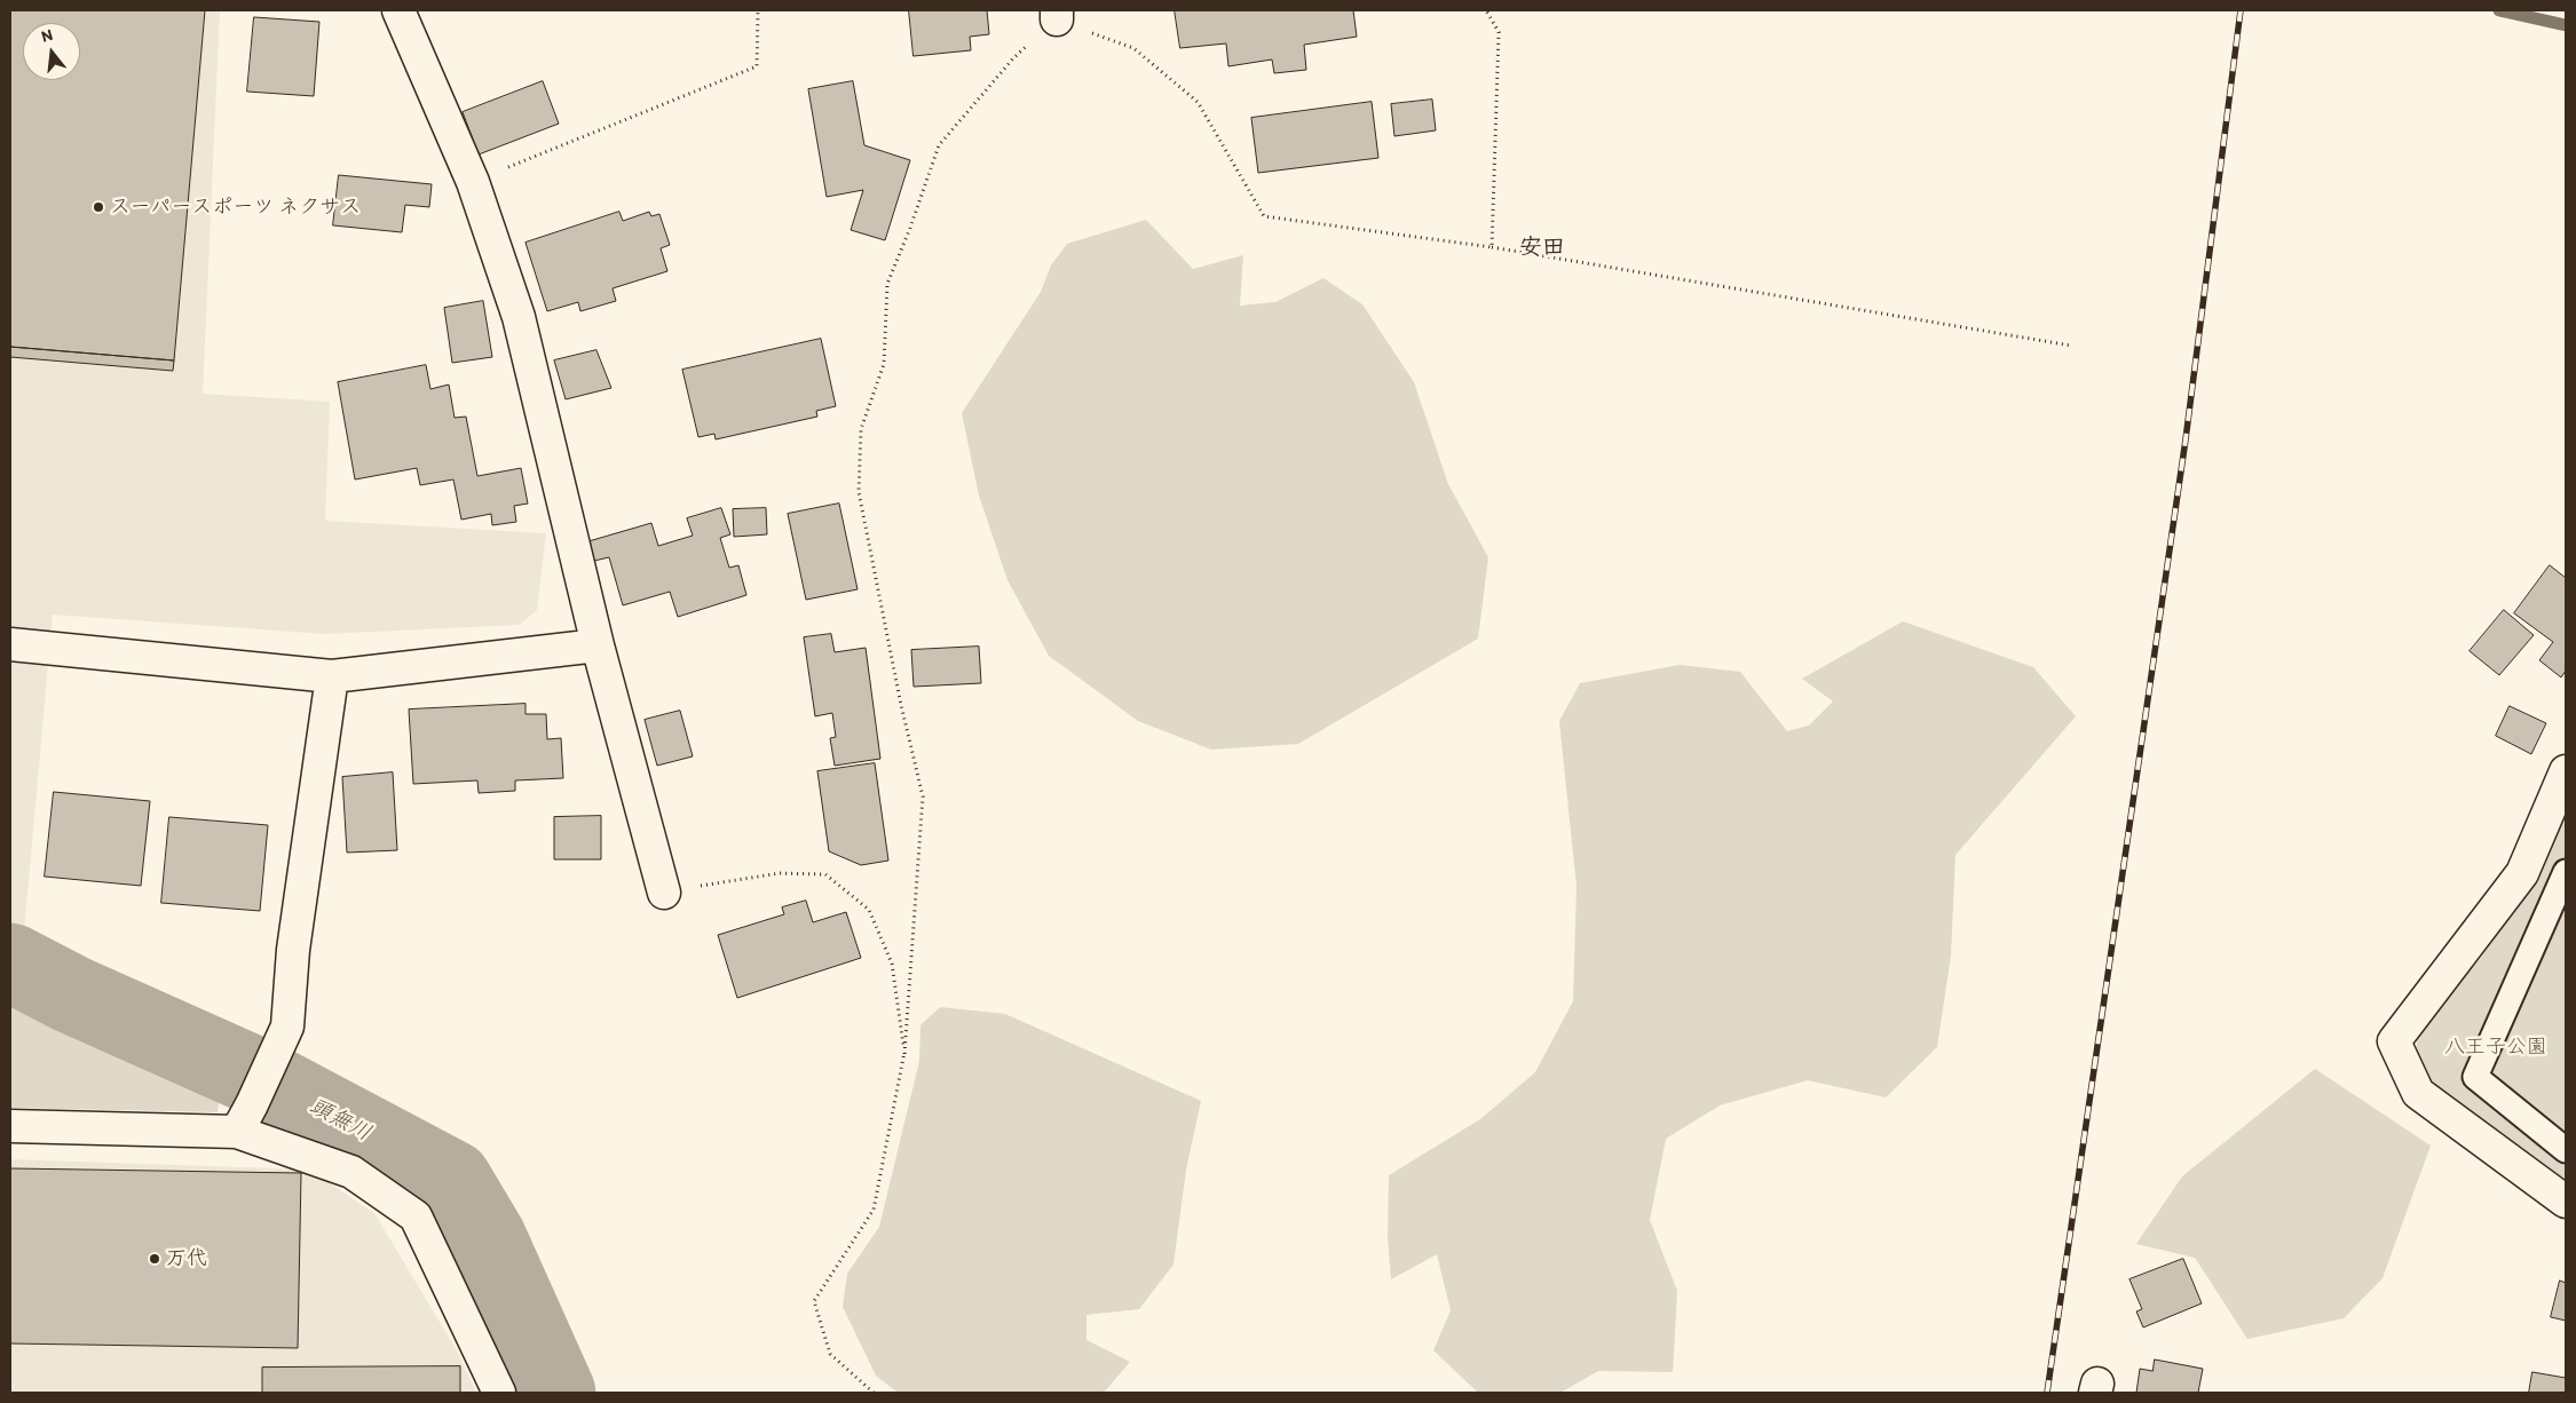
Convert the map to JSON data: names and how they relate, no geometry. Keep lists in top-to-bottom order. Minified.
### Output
{"districts":["安田"],"water":["頭無川"],"parks":["八王子公園"],"places":["スーパースポーツ ネクサス","万代"],"north":"top"}
